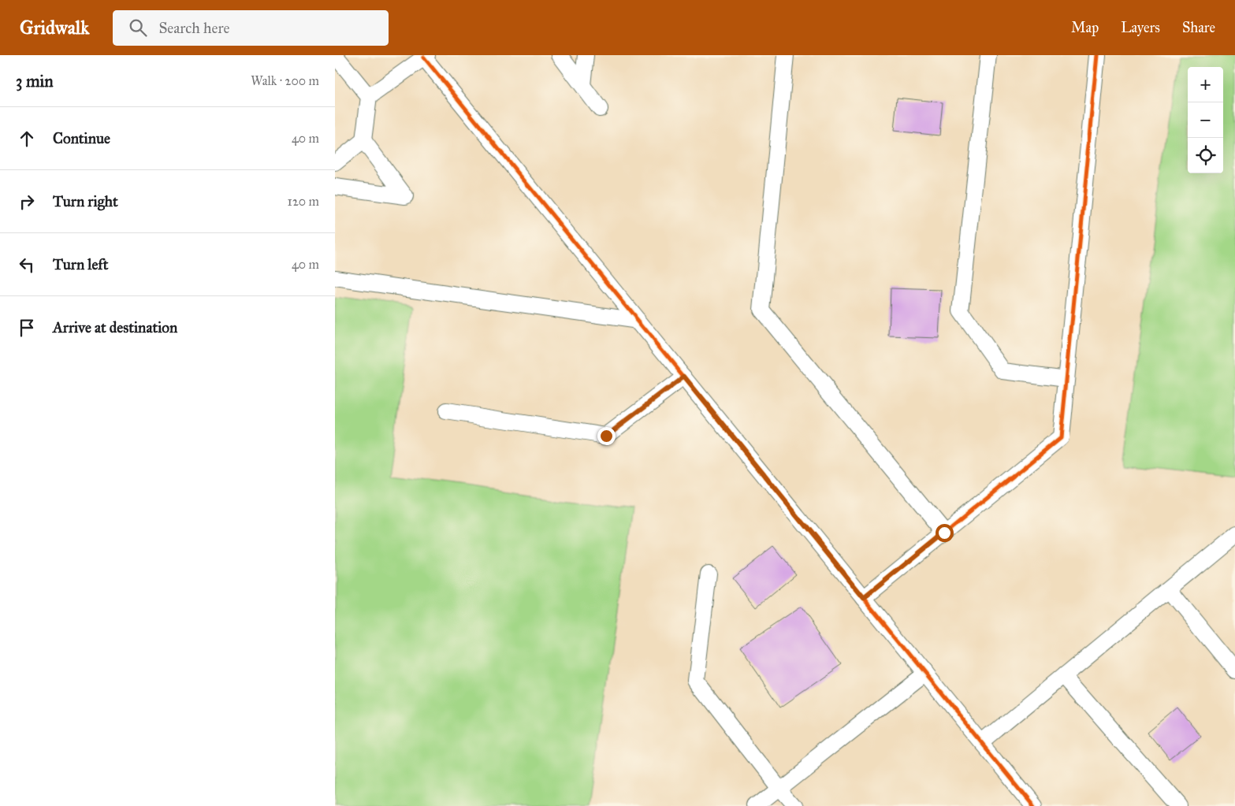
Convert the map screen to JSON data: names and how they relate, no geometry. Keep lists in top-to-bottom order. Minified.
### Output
{"page":{"header":"Gridwalk","search":"Search here","nav":["Map","Layers","Share"],"heading":["3 min","Walk · 200 m"],"map_buttons":["+","−"],"list":[["Continue","40 m"],["Turn right","120 m"],["Turn left","40 m"],"Arrive at destination"]}}
